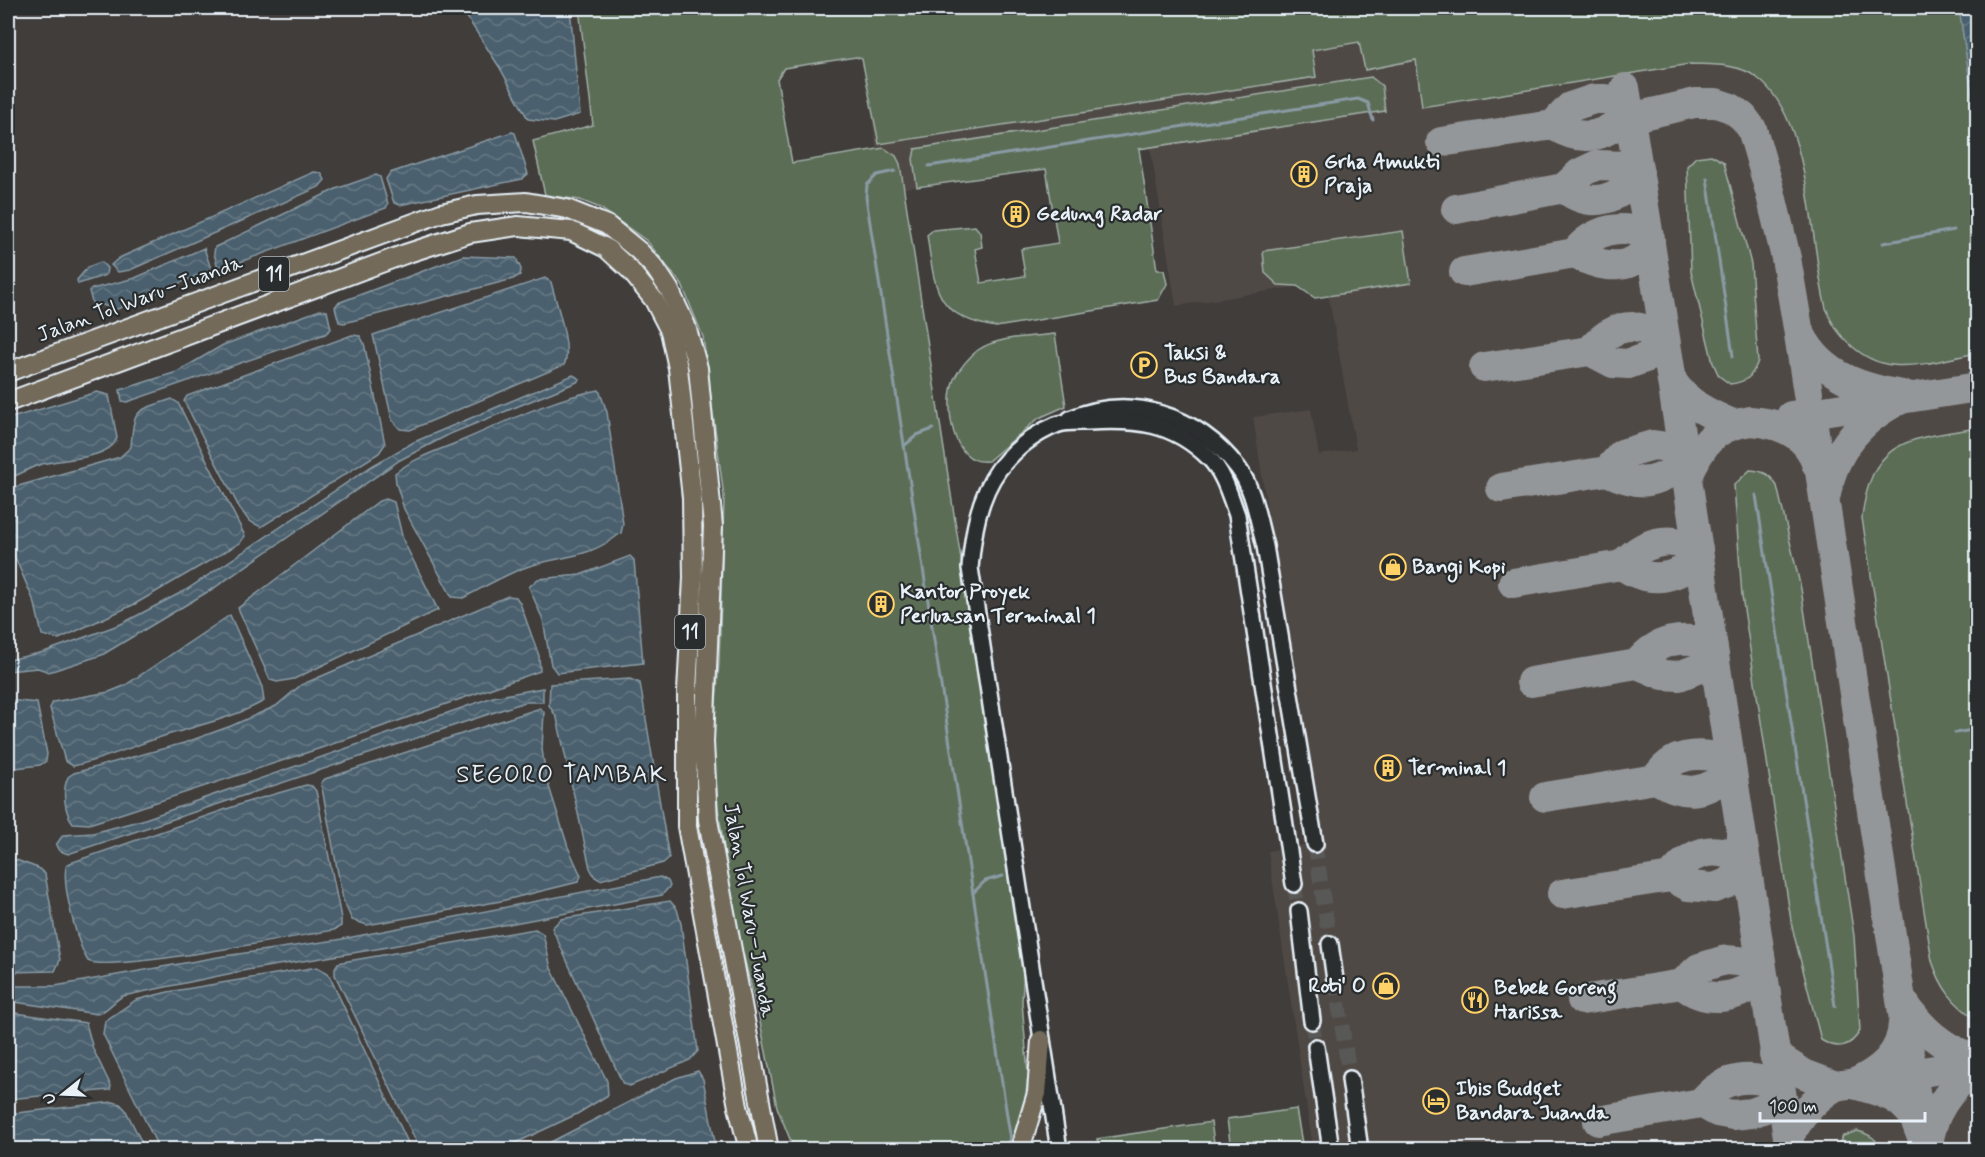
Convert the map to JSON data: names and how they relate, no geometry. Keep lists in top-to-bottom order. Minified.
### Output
{"streets":{"highway":["11","Jalan Tol Waru–Juanda"]},"districts":["SEGORO TAMBAK"],"places":{"building":["Grha Amukti Praja","Gedung Radar","Kantor Proyek Perluasan Terminal 1","Terminal 1"],"parking":["Taksi & Bus Bandara"],"shop":["Bangi Kopi","Roti' O"],"restaurant":["Bebek Goreng Harissa"],"hotel":["Ibis Budget Bandara Juanda"]},"scale_bar":"100 m","north":"left"}
